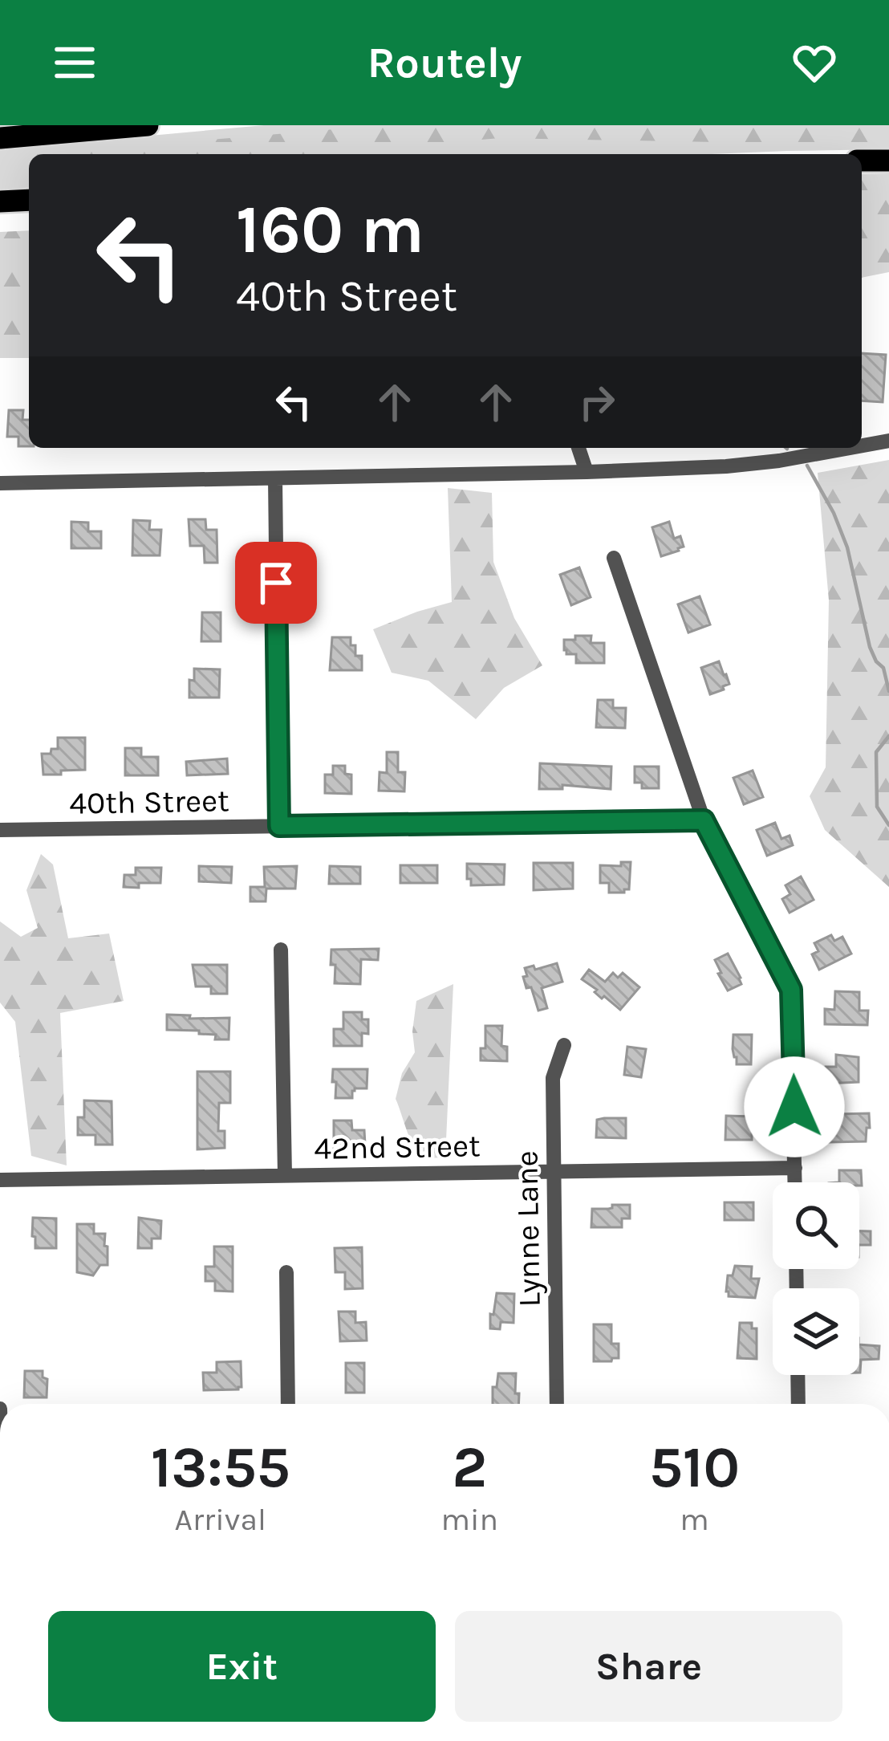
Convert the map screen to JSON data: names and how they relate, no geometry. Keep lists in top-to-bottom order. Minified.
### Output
{"streets":{"street":["40th Street","42nd Street","Lynne Lane"]},"crossings":[["42nd Street","Lynne Lane"]],"page":{"header":"Routely","turn":["160 m","40th Street"],"eta":["13:55","Arrival","2","min","510","m"],"buttons":["Exit","Share"]}}
